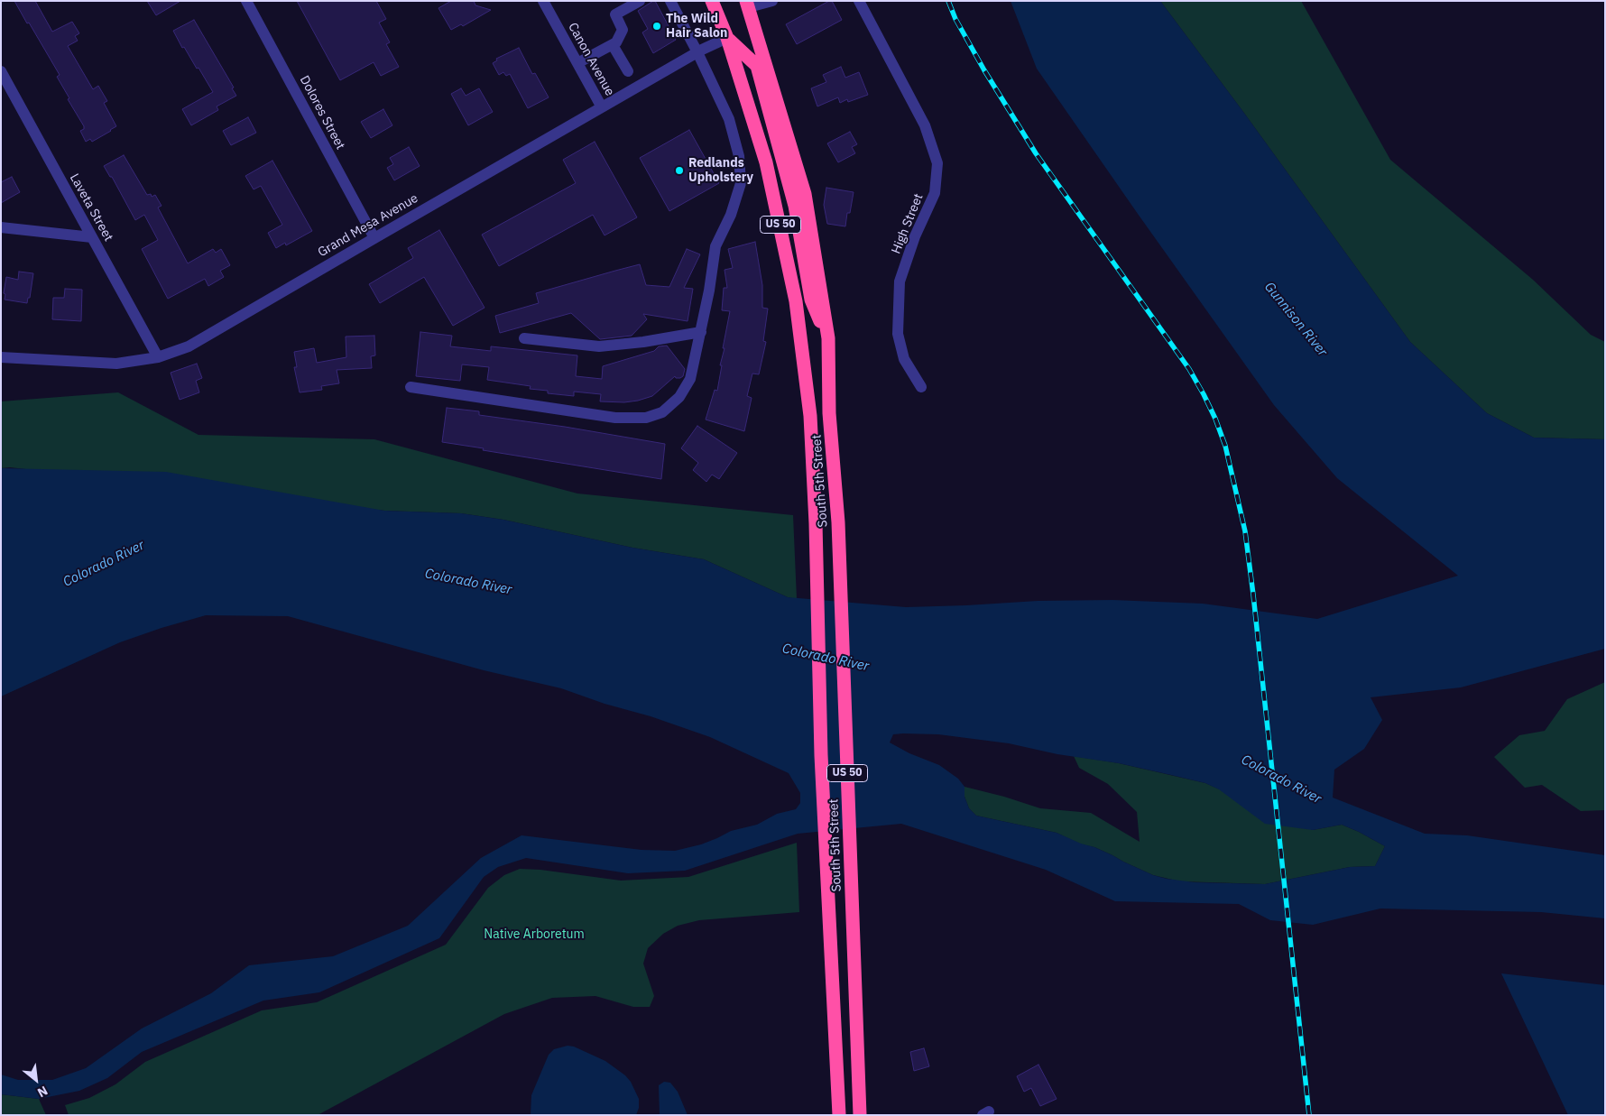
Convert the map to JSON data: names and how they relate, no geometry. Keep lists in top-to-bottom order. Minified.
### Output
{"streets":{"highway":["US 50","South 5th Street"],"street":["Canon Avenue","Dolores Street","Laveta Street","High Street","Grand Mesa Avenue"]},"crossings":[["Canon Avenue","Grand Mesa Avenue"],["Dolores Street","Grand Mesa Avenue"],["Laveta Street","Grand Mesa Avenue"],["US 50","Grand Mesa Avenue"],["US 50","South 5th Street"],["Grand Mesa Avenue","South 5th Street"]],"water":["Gunnison River","Colorado River"],"parks":["Native Arboretum"],"places":["The Wild Hair Salon","Redlands Upholstery"],"north":"bottom right"}
